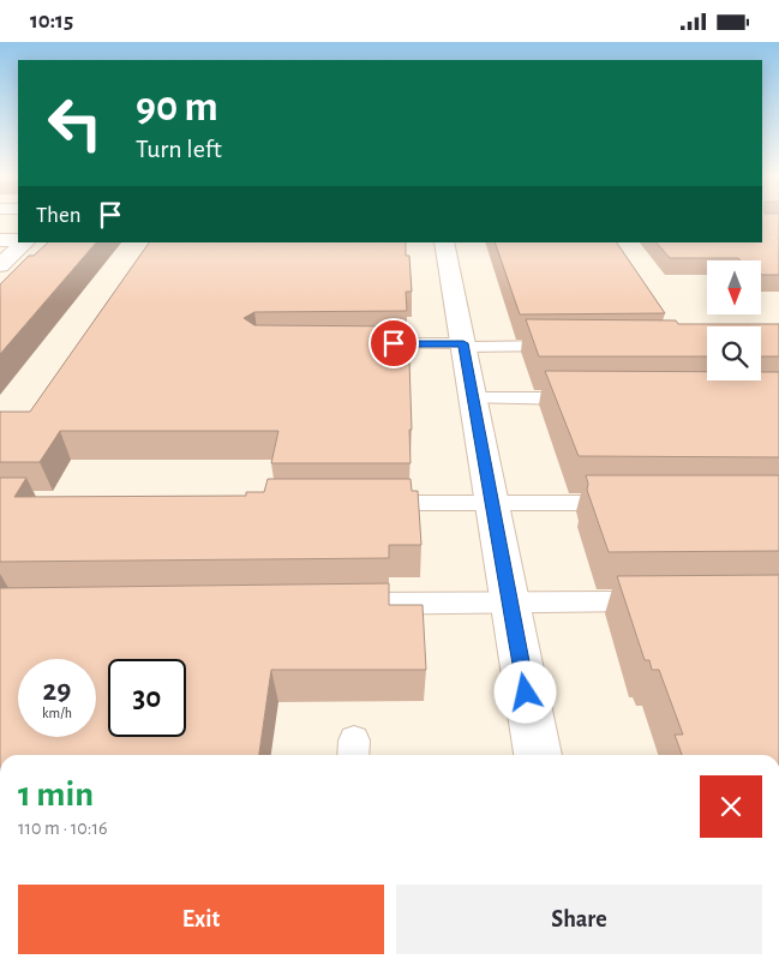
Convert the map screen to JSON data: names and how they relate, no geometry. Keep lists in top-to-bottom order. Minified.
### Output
{"north":"bottom","page":{"status":"10:15","turn":["90 m","Turn left"],"then":"Then","speed":"29 km/h","limit":"30","heading":["1 min","110 m · 10:16"],"buttons":["Exit","Share"]}}
